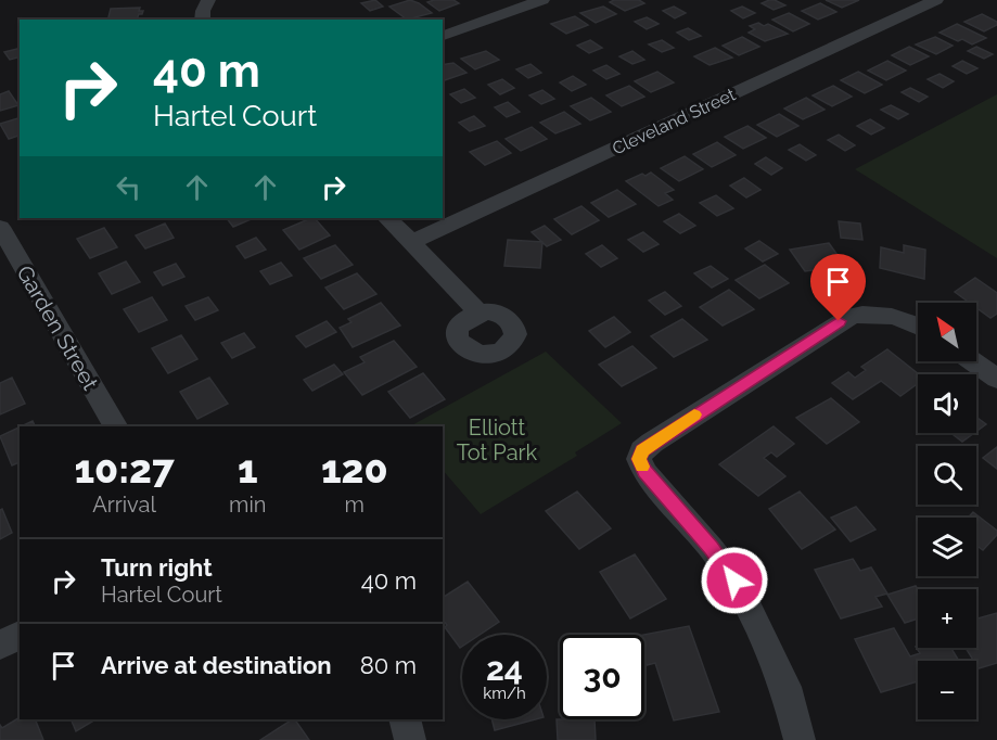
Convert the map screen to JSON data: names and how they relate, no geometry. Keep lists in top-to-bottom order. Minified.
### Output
{"streets":{"street":["Cleveland Street","Garden Street"]},"parks":["Elliott Tot Park"],"north":"top left","page":{"turn":["40 m","Hartel Court"],"map_buttons":["+","−"],"eta":["10:27","Arrival","1","min","120","m"],"list":[{"name":"Turn right","note":"Hartel Court","value":"40 m"},{"name":"Arrive at destination","value":"80 m"}],"speed":"24 km/h","limit":"30"}}
